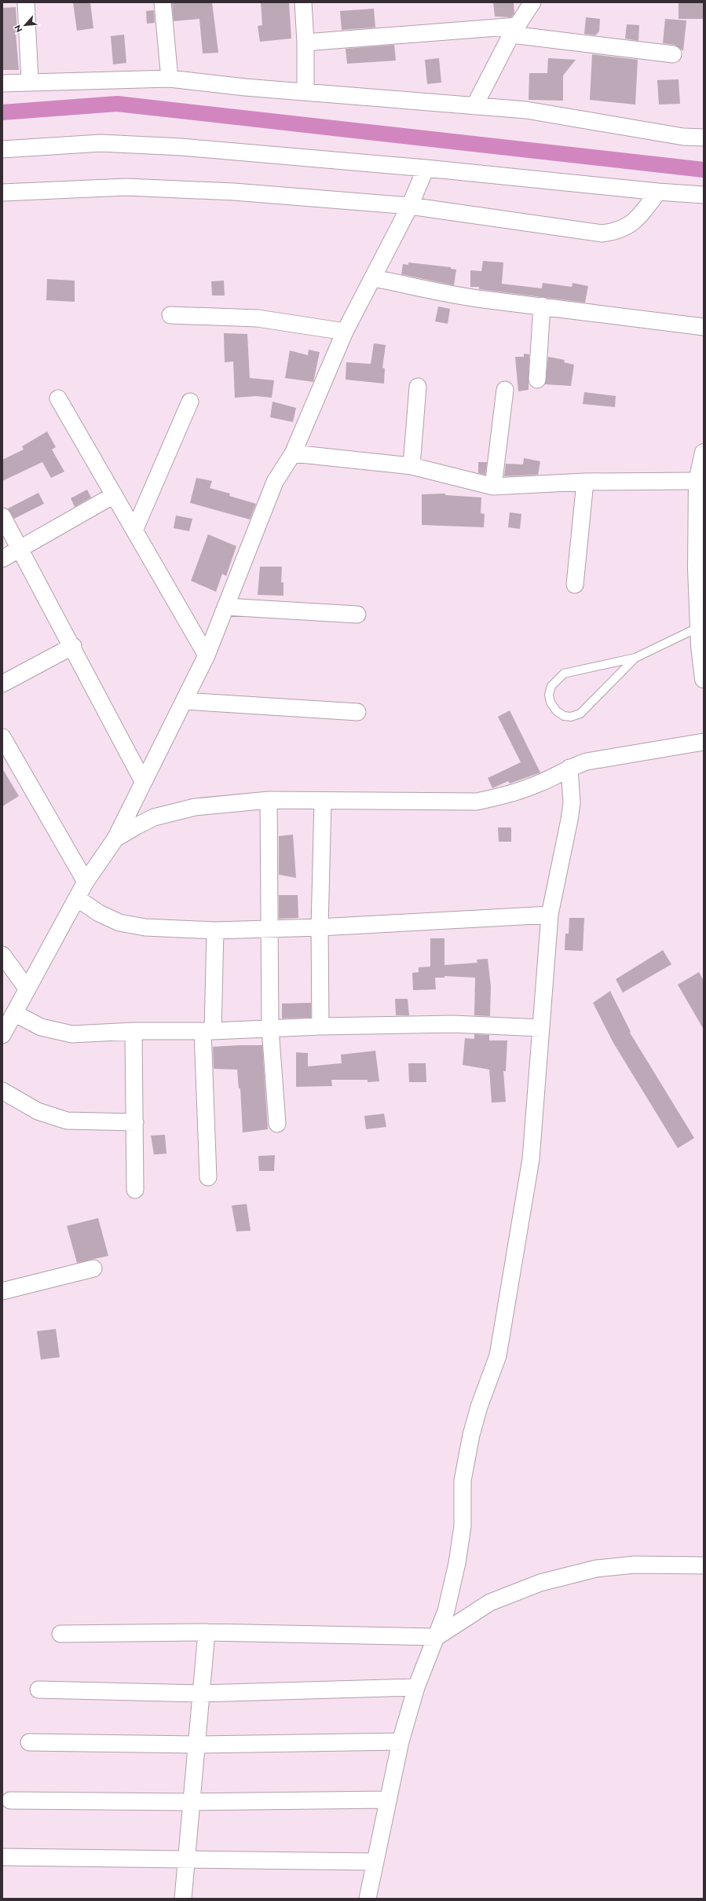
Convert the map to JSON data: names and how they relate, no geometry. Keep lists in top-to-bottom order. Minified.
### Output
{"north":"bottom left"}
